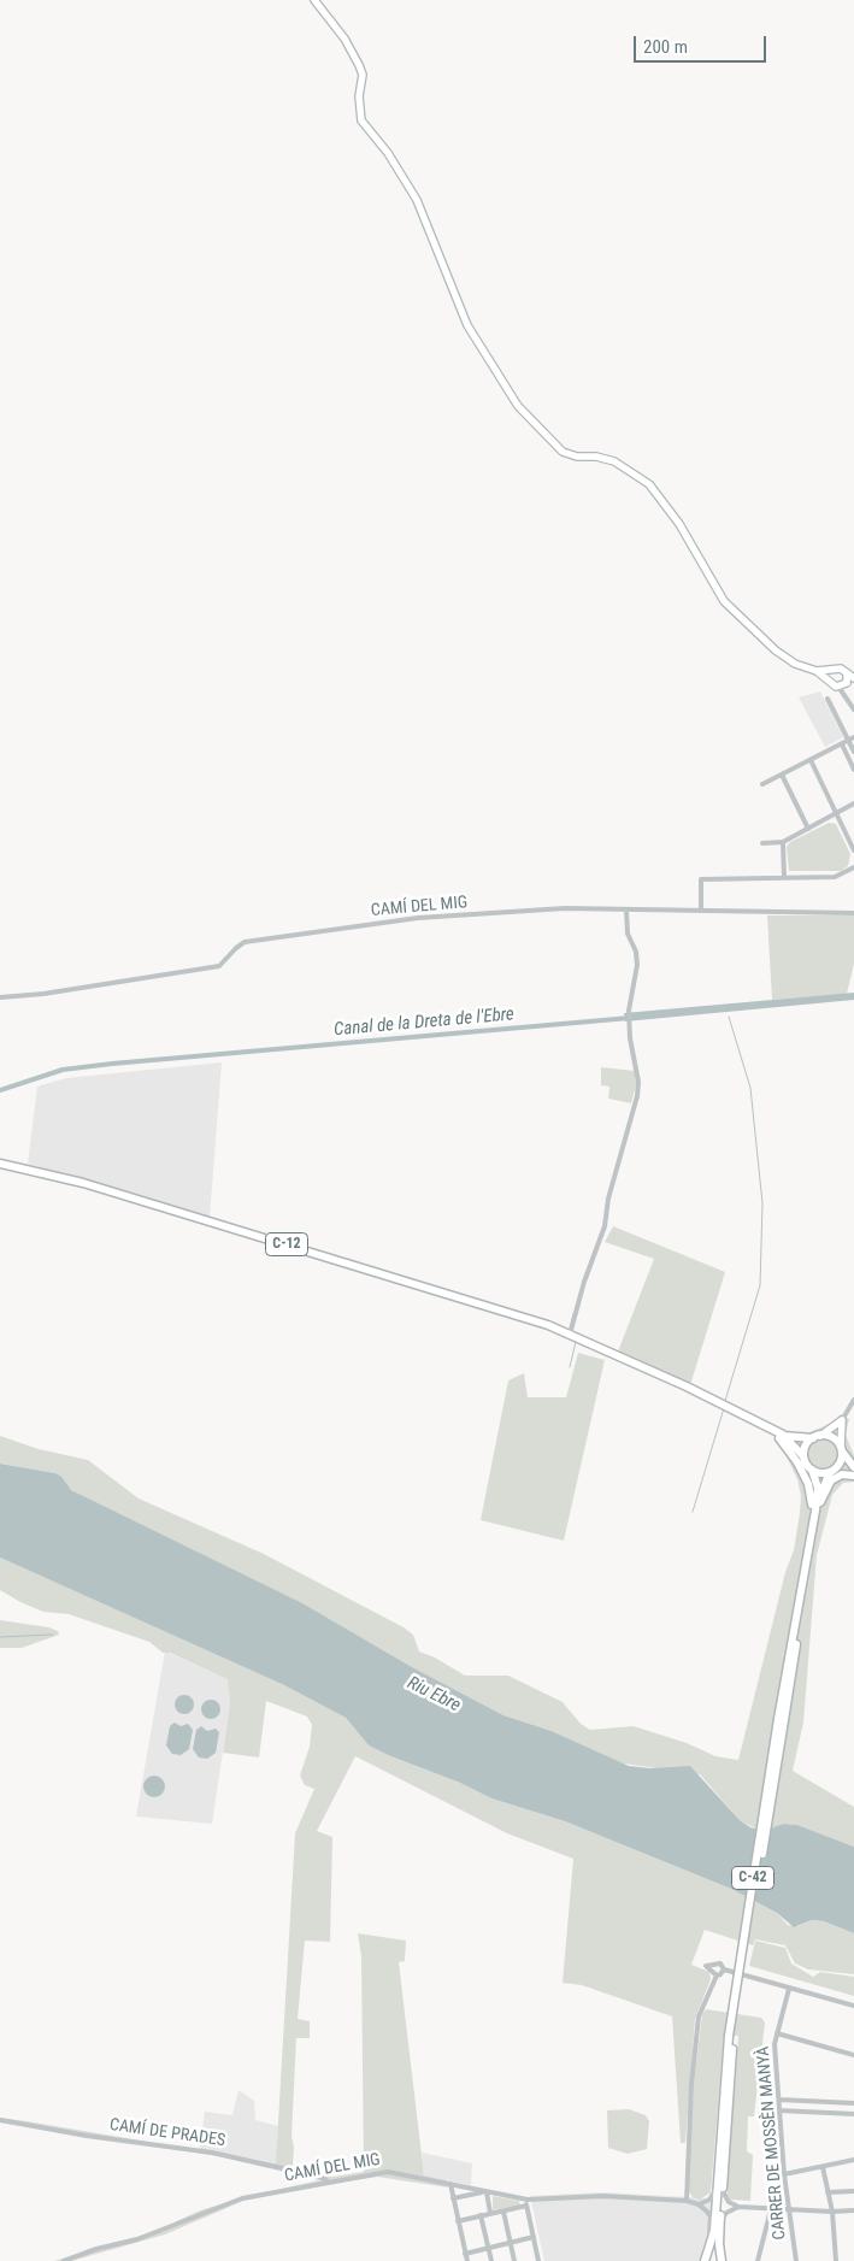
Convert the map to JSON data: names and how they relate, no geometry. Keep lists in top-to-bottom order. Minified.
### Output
{"streets":{"main road":["C-12","C-42"],"street":["CAMÍ DEL MIG","CAMÍ DE PRADES","CARRER DE MOSSÈN MANYÀ"]},"crossings":[["CAMÍ DEL MIG","CAMÍ DE PRADES"],["C-12","C-42"]],"water":["Canal de la Dreta de l'Ebre","Riu Ebre"],"scale_bar":"200 m"}
